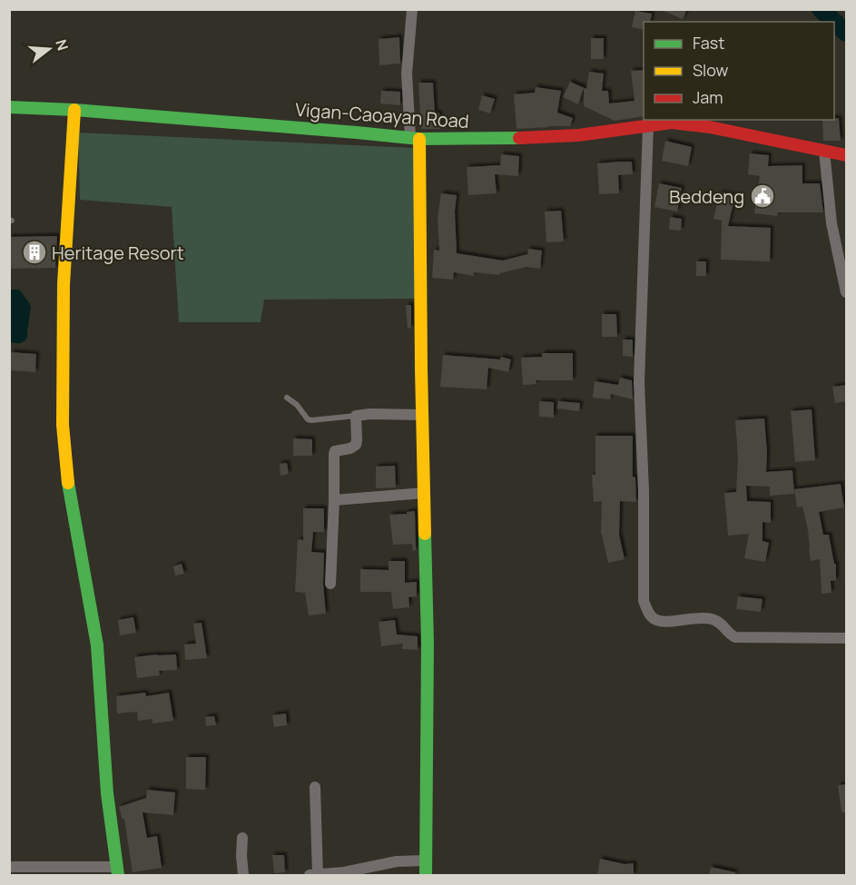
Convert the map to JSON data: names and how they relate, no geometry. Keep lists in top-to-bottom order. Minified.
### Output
{"streets":{"street":["Vigan-Caoayan Road"]},"places":{"public building":["Beddeng"],"building":["Heritage Resort"]},"legend":["Fast","Slow","Jam"],"north":"right"}
